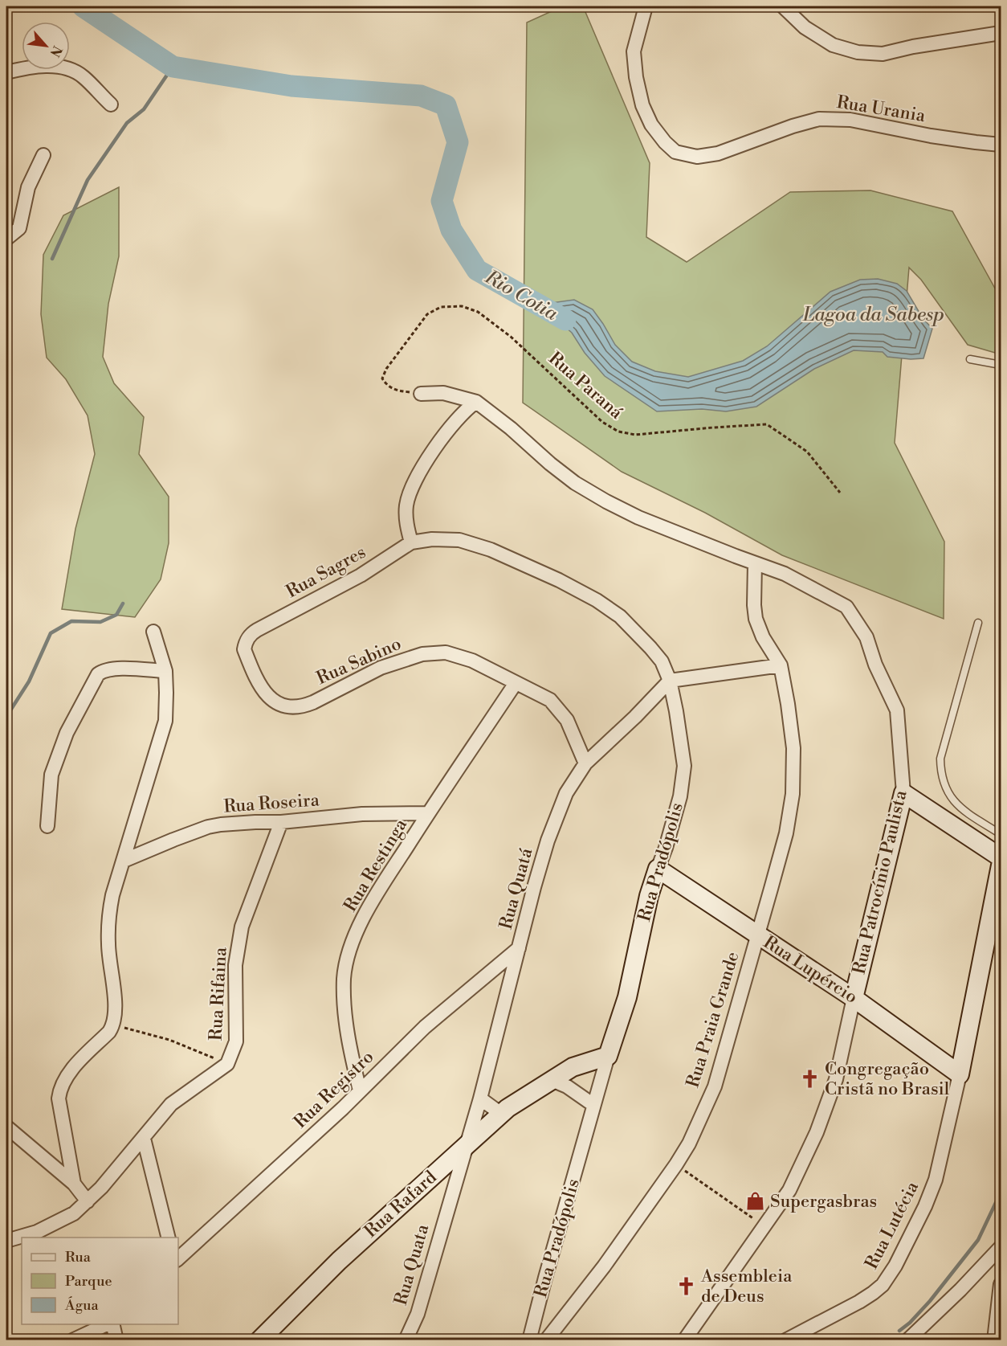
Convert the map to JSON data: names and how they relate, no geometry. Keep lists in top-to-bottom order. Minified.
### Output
{"streets":{"street":["Rua Urania","Rua Sagres","Rua Sabino","Rua Roseira","Rua Pradópolis","Rua Restinga","Rua Patrocínio Paulista","Rua Quatá","Rua Lupércio","Rua Rifaina","Rua Praia Grande","Rua Registro","Rua Rafard","Rua Lutécia","Rua Quata"],"path":["Rua Paraná"]},"crossings":[["Rua Sagres","Rua Sabino"],["Rua Sagres","Rua Pradópolis"],["Rua Sabino","Rua Restinga"],["Rua Sabino","Rua Quatá"],["Rua Roseira","Rua Restinga"],["Rua Roseira","Rua Rifaina"],["Rua Pradópolis","Rua Quatá"],["Rua Pradópolis","Rua Lupércio"],["Rua Pradópolis","Rua Rafard"],["Rua Restinga","Rua Registro"],["Rua Patrocínio Paulista","Rua Lupércio"],["Rua Patrocínio Paulista","Rua Praia Grande"],["Rua Quatá","Rua Registro"],["Rua Quatá","Rua Rafard"],["Rua Quatá","Rua Quata"],["Rua Lupércio","Rua Praia Grande"],["Rua Lupércio","Rua Lutécia"],["Rua Rafard","Rua Quata"]],"water":["Rio Cotia","Lagoa da Sabesp"],"places":{"church":["Congregação Cristã no Brasil","Assembleia de Deus"],"shop":["Supergasbras"]},"legend":["Rua","Parque","Água"],"north":"bottom right"}
